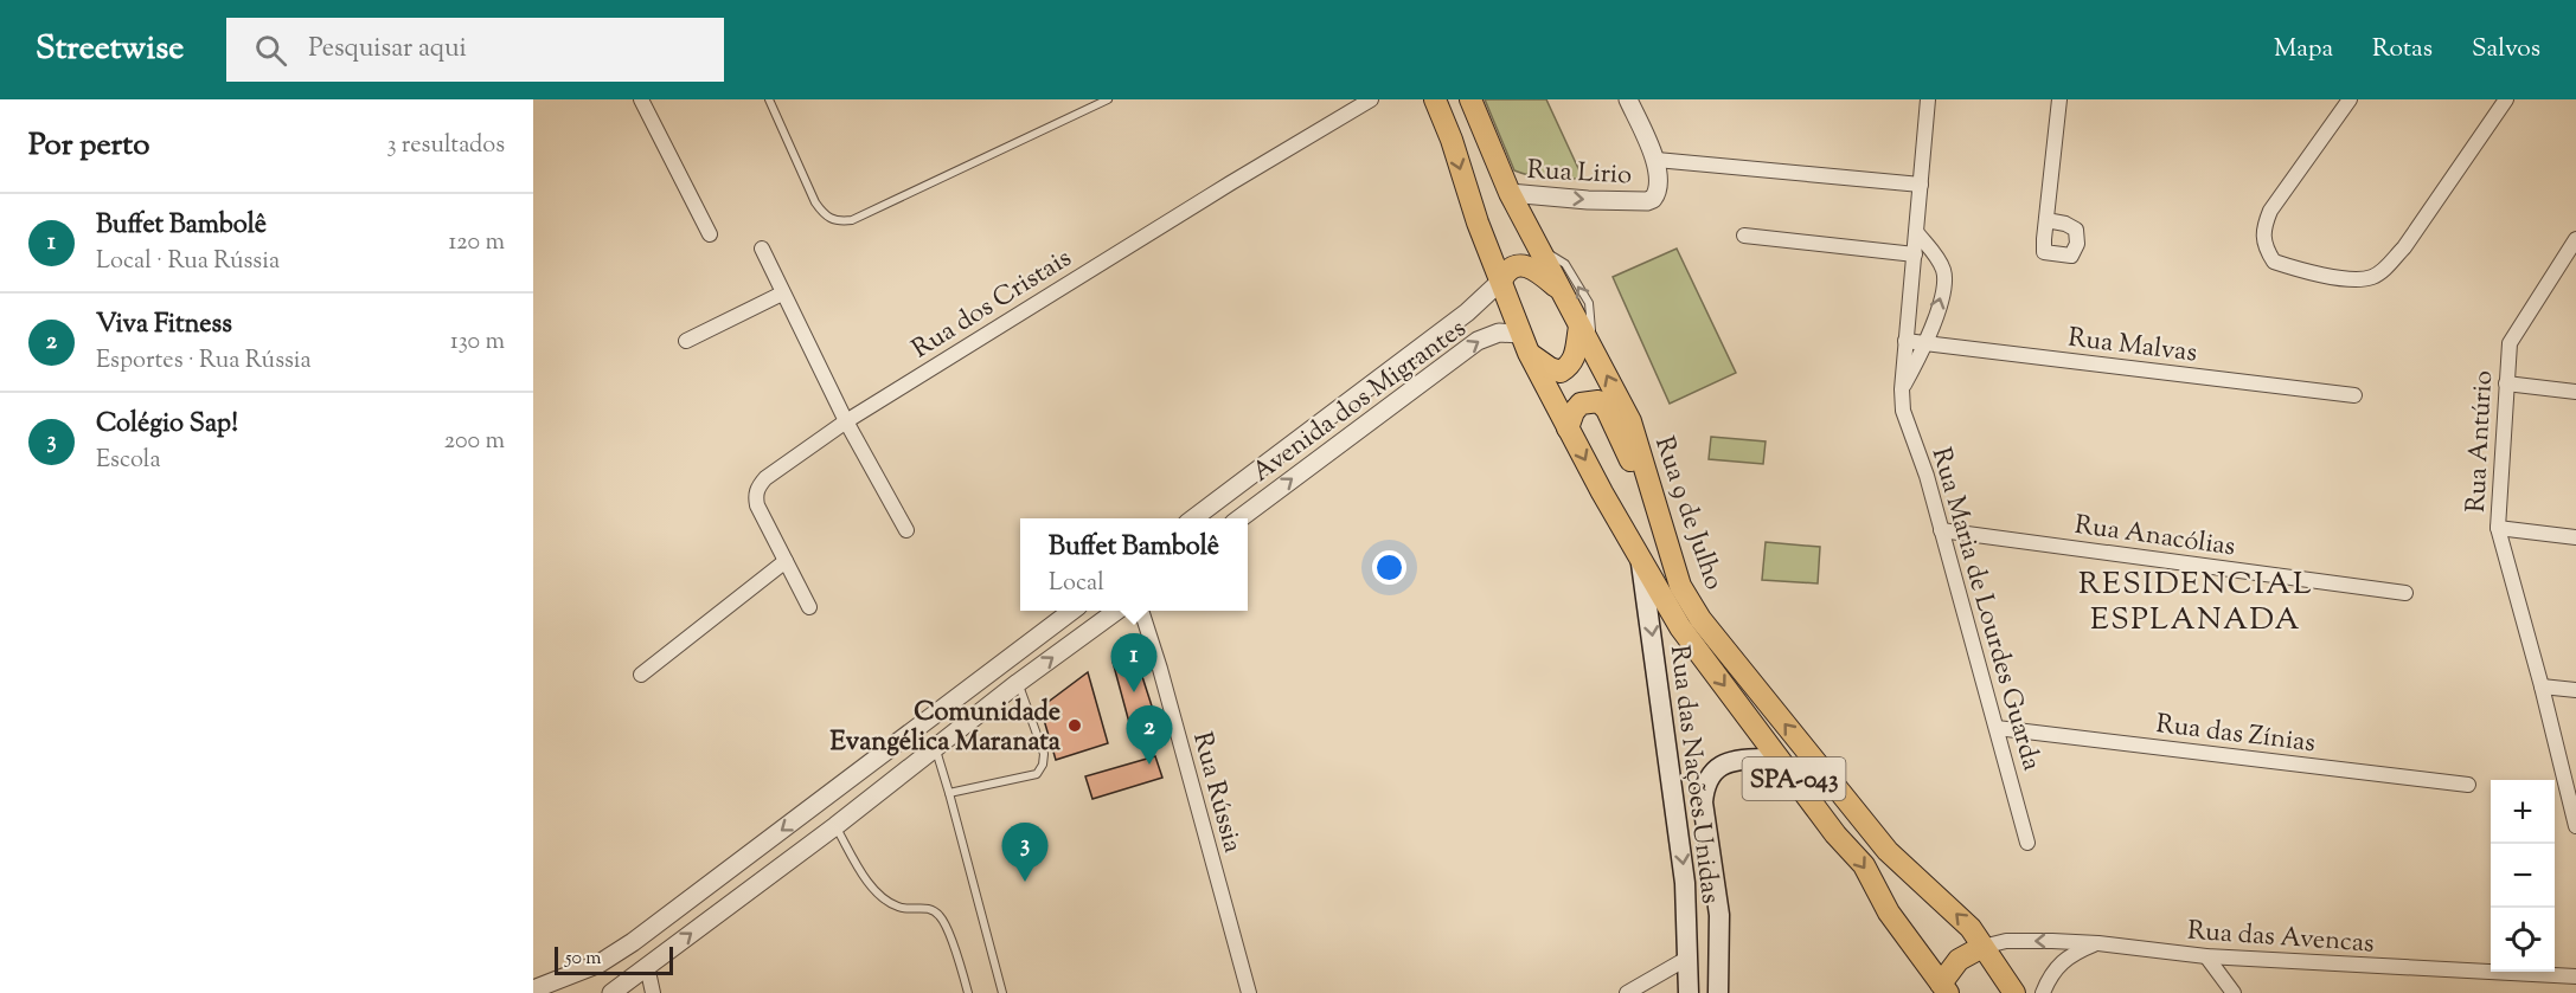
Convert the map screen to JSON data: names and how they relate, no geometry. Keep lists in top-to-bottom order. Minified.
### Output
{"streets":{"main road":["Rua 9 de Julho","Rua das Nações Unidas","SPA-043"],"street":["Rua Lirio","Rua dos Cristais","Rua Malvas","Avenida dos Migrantes","Rua Antúrio","Rua Anacólias","Rua Maria de Lourdes Guarda","Rua das Zínias","Rua Rússia","Rua das Avencas"]},"crossings":[["Rua Lirio","Rua 9 de Julho"],["Rua Malvas","Rua Maria de Lourdes Guarda"],["Avenida dos Migrantes","Rua 9 de Julho"],["Rua 9 de Julho","Rua das Nações Unidas"],["Rua 9 de Julho","Rua das Avencas"],["Rua Anacólias","Rua Maria de Lourdes Guarda"],["Rua Maria de Lourdes Guarda","Rua das Zínias"]],"one_way":["Rua das Nações Unidas"],"districts":["RESIDENCIAL ESPLANADA"],"places":["Comunidade Evangélica Maranata"],"scale_bar":"50 m","page":{"header":"Streetwise","search":"Pesquisar aqui","nav":["Mapa","Rotas","Salvos"],"heading":["Por perto","3 resultados"],"list":[{"mark":"1","name":"Buffet Bambolê","note":"Local · Rua Rússia","value":"120 m"},{"mark":"2","name":"Viva Fitness","note":"Esportes · Rua Rússia","value":"130 m"},{"mark":"3","name":"Colégio Sap!","note":"Escola","value":"200 m"}],"popup":["Buffet Bambolê","Local"],"pins":["1","2","3"],"map_buttons":["+","−"],"scale":"50 m"}}
